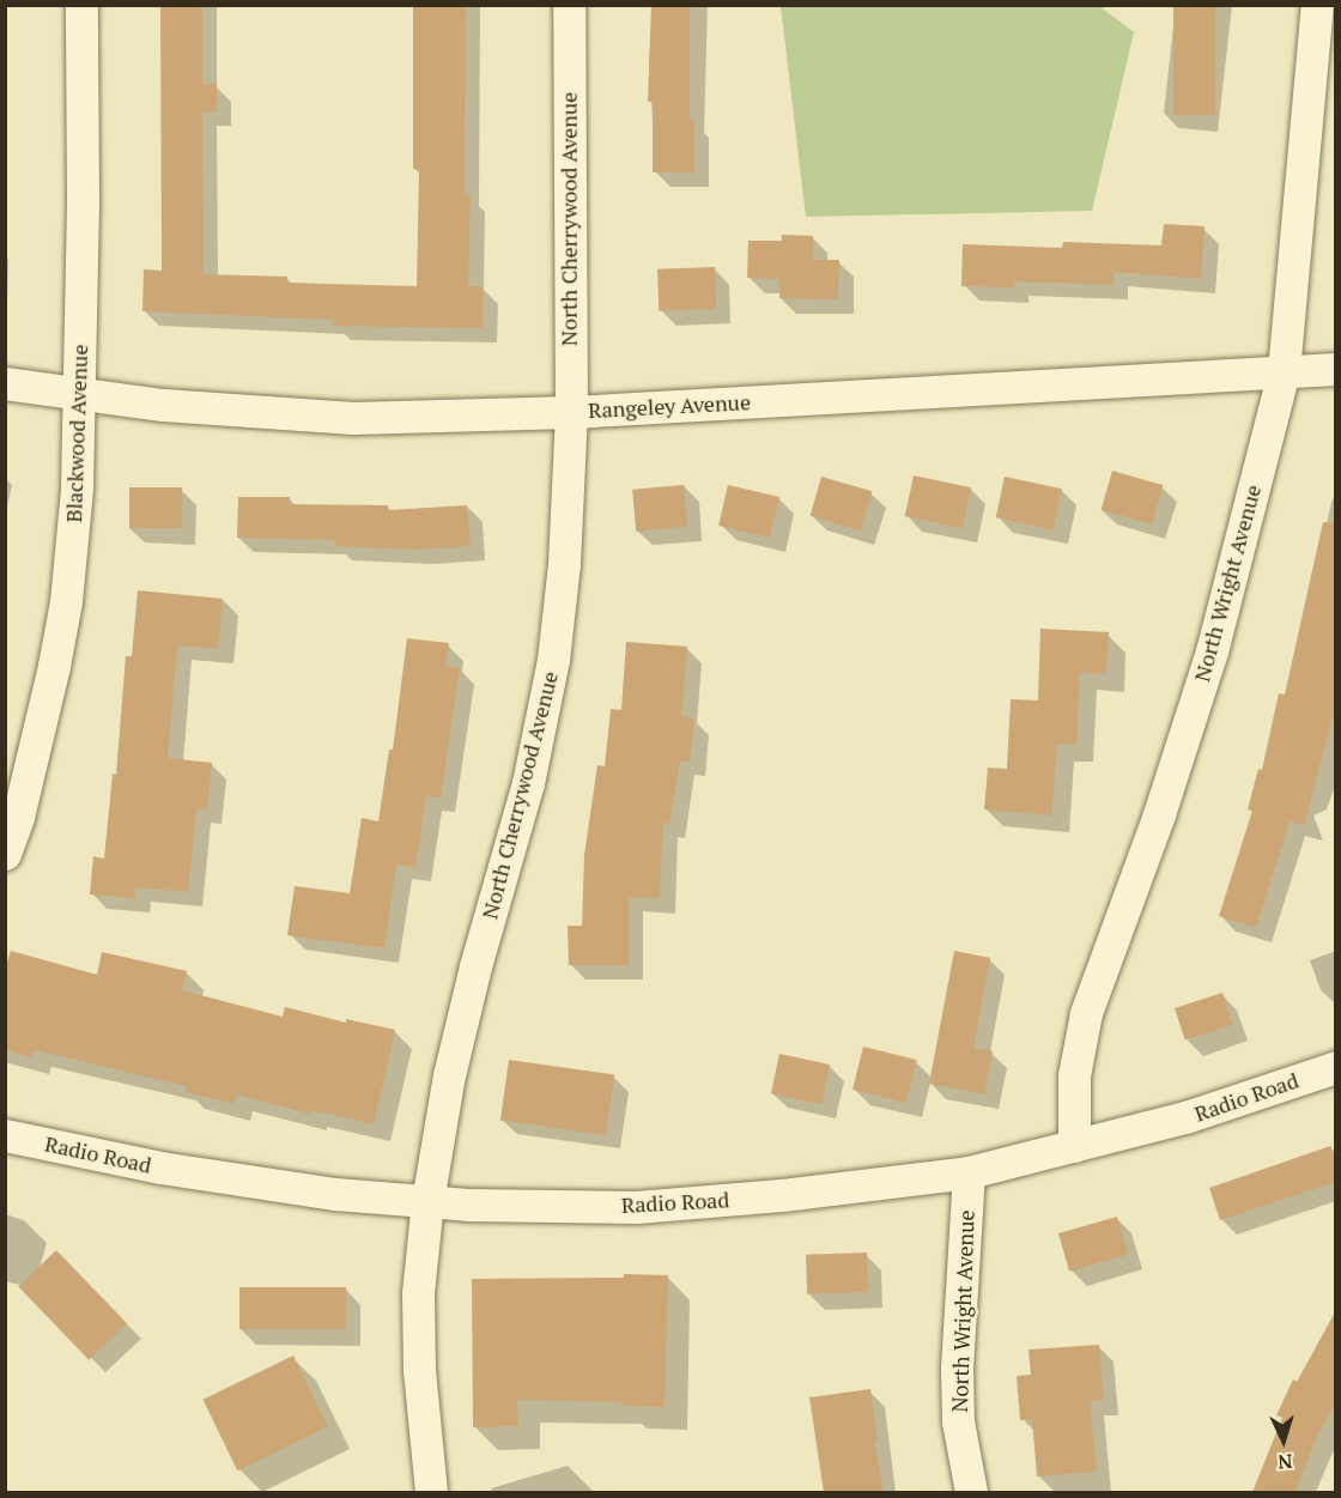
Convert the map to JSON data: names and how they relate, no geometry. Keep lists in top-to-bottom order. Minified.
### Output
{"streets":{"street":["North Cherrywood Avenue","Rangeley Avenue","Blackwood Avenue","North Wright Avenue","Radio Road"]},"crossings":[["North Cherrywood Avenue","Rangeley Avenue"],["North Cherrywood Avenue","Radio Road"],["Rangeley Avenue","Blackwood Avenue"],["Rangeley Avenue","North Wright Avenue"],["North Wright Avenue","Radio Road"]],"north":"bottom"}
